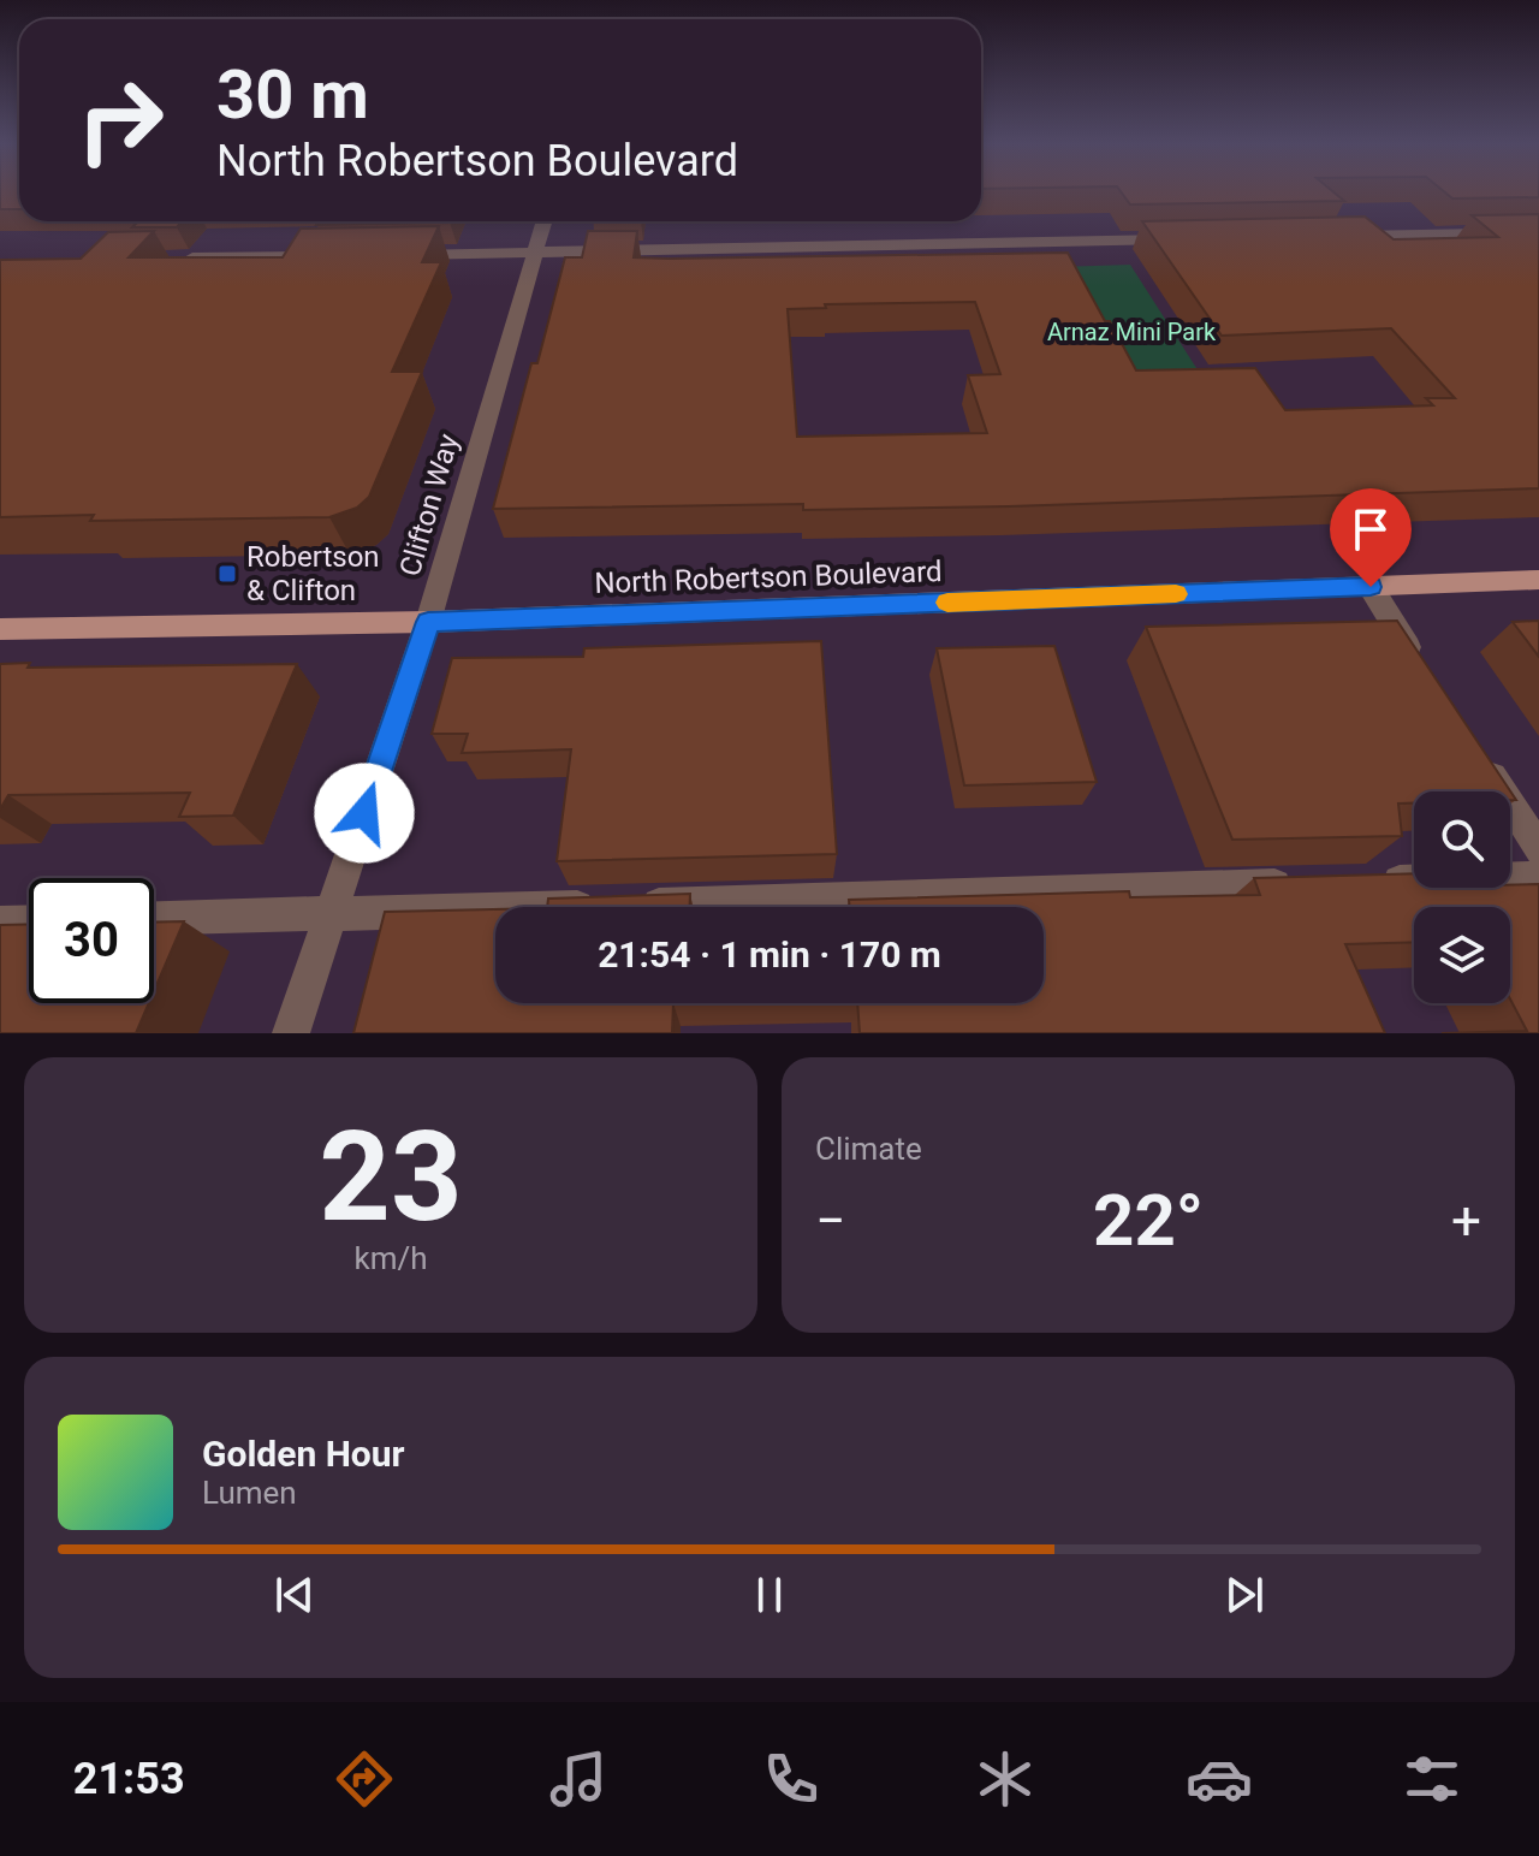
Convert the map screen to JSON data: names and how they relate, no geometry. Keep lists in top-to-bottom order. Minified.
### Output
{"streets":{"main road":["North Robertson Boulevard"],"street":["Clifton Way"]},"crossings":[["Clifton Way","North Robertson Boulevard"]],"parks":["Arnaz Mini Park"],"places":{"transit":["Robertson & Clifton"]},"page":{"turn":["30 m","North Robertson Boulevard"],"limit":"30","trip":"21:54 · 1 min · 170 m","tile":[["23","km/h"],"Climate"],"heat":["−","22°","+"],"song":["Golden Hour","Lumen"],"tabs":"21:53"}}
